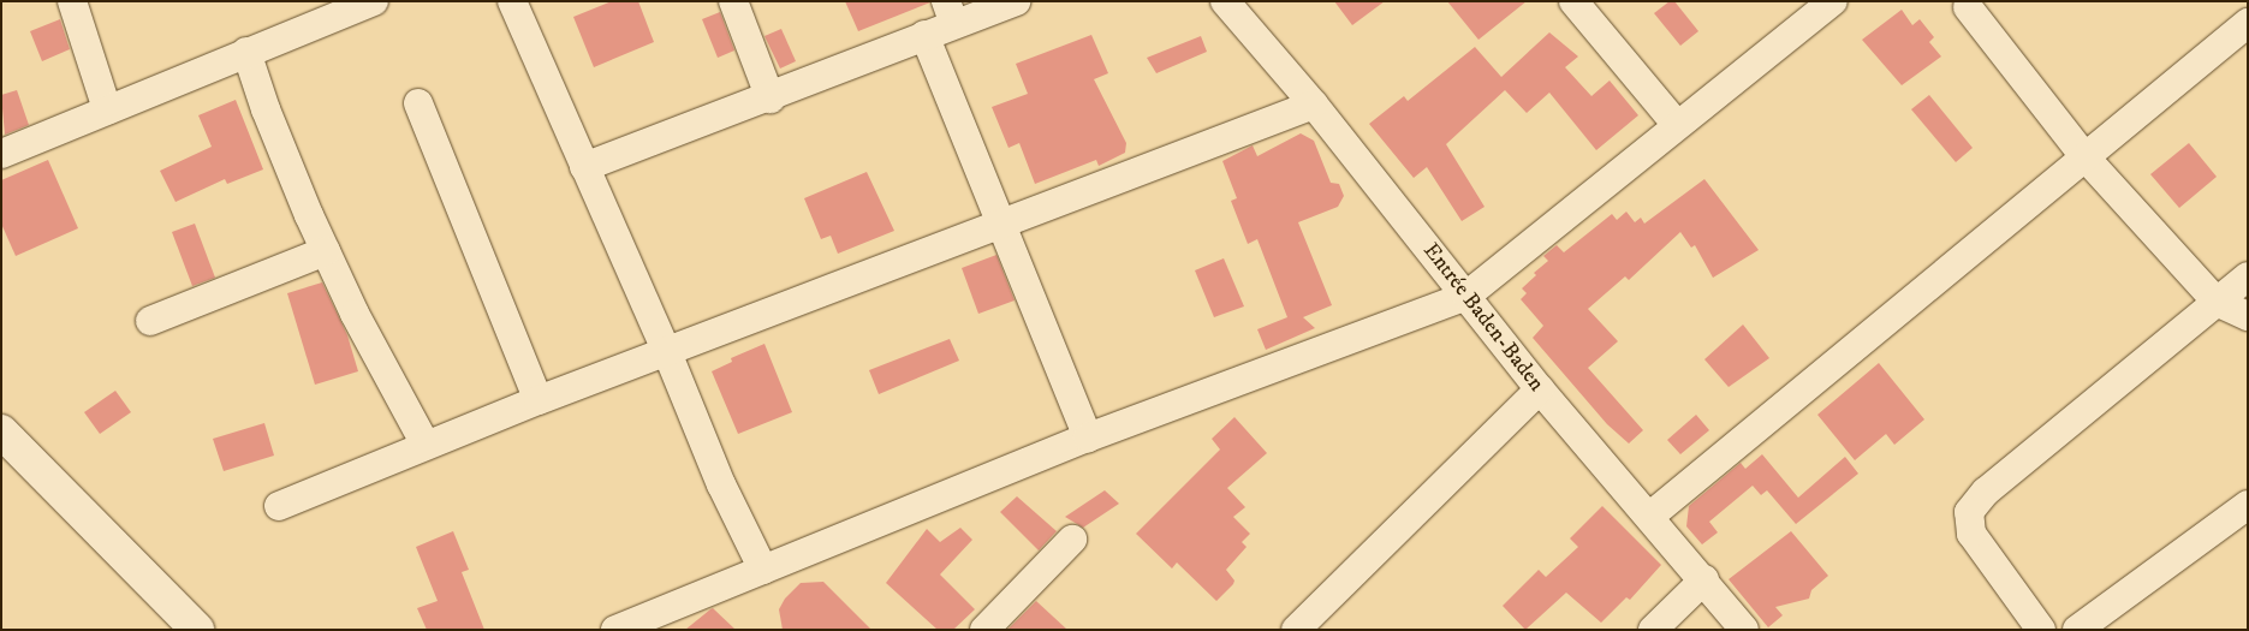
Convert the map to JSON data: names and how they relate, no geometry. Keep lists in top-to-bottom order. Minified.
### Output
{"streets":{"street":["Entrée Baden-Baden"]}}
